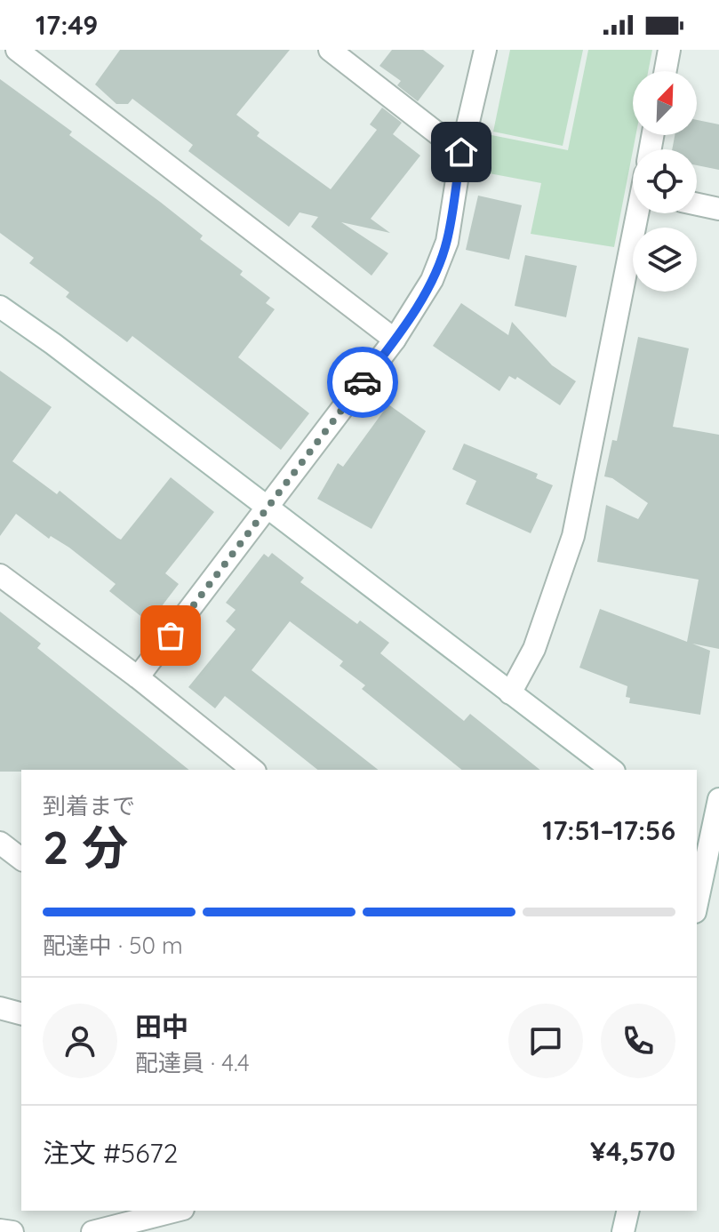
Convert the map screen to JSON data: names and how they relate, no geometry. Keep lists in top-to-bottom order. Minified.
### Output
{"north":"top right","page":{"status":"17:49","heading":["2 分","到着まで","17:51–17:56"],"panel":["田中","配達員 · 4.4","注文 #5672","¥4,570"],"bar":"配達中 · 50 m"}}
